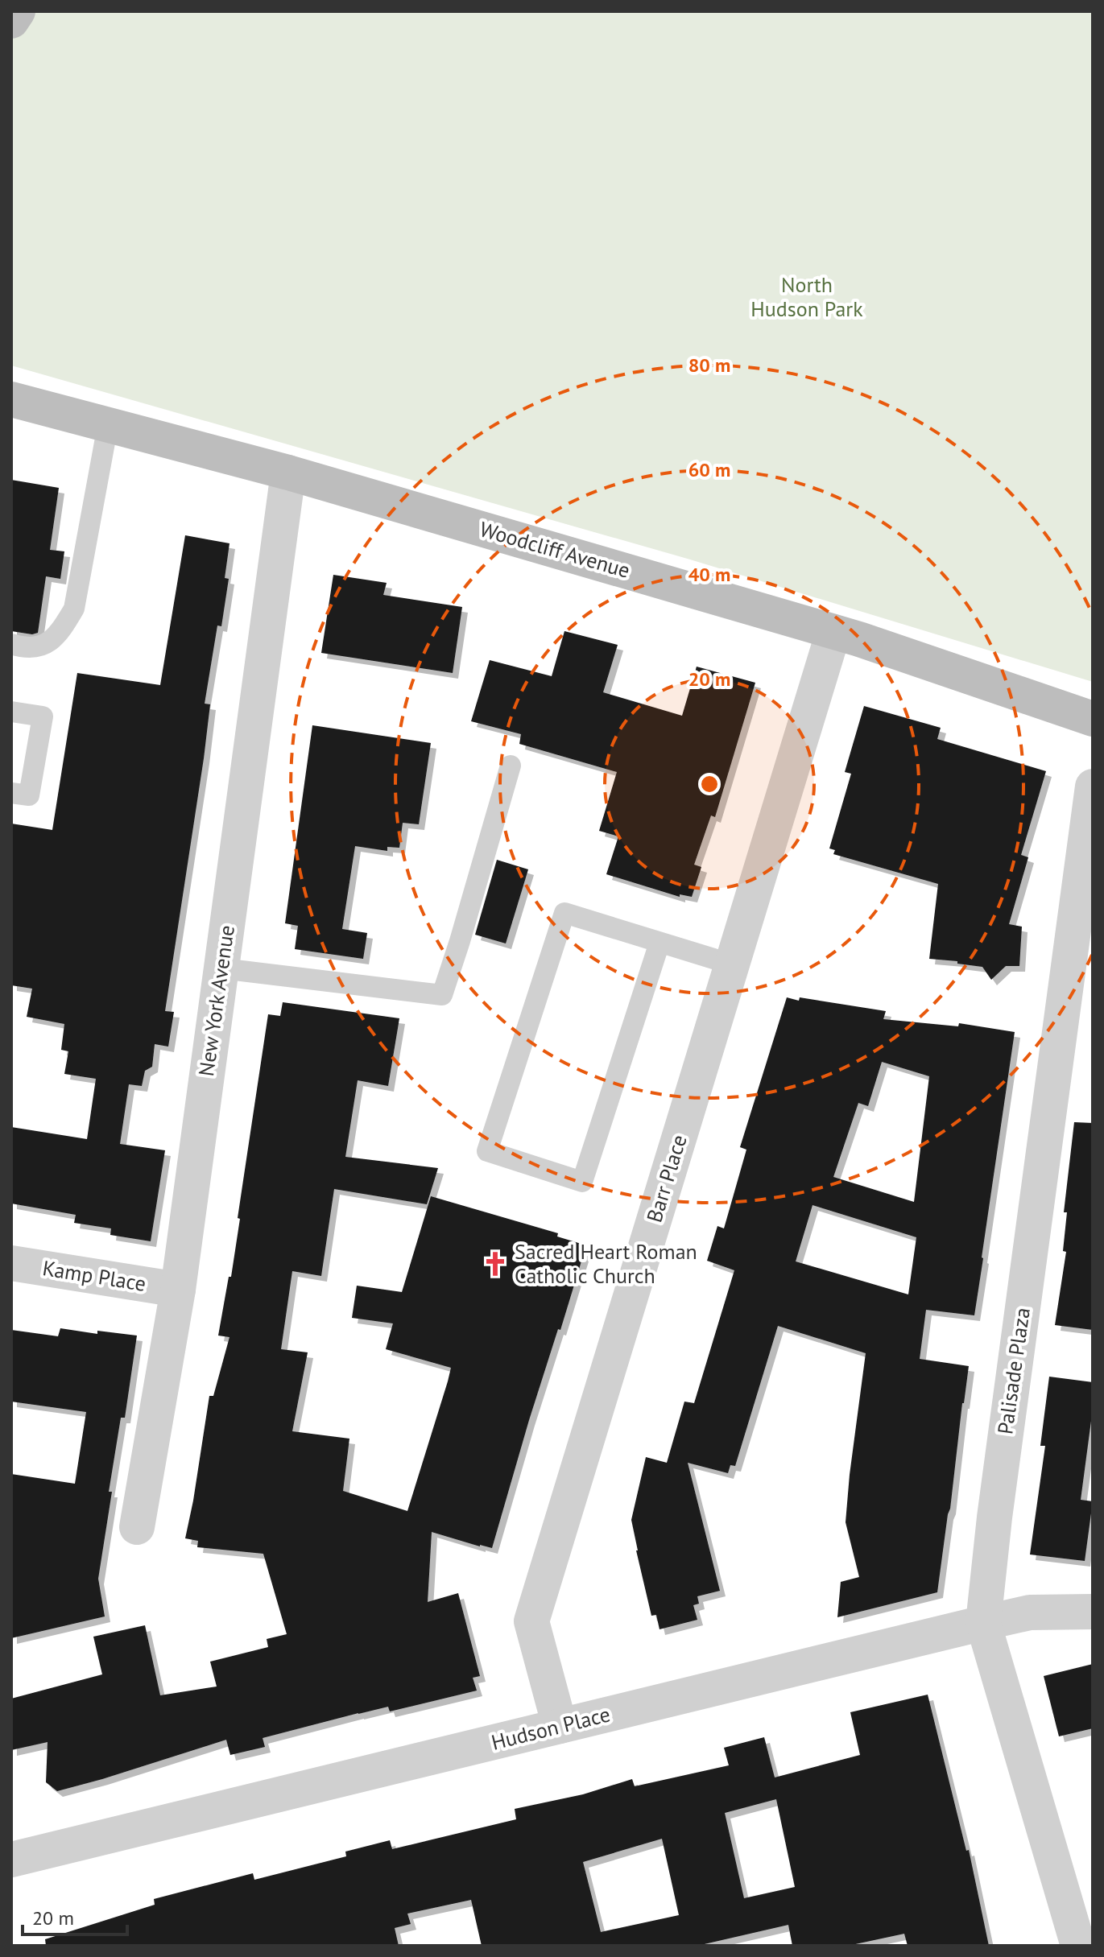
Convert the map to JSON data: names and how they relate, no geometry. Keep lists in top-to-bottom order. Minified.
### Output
{"streets":{"main road":["Woodcliff Avenue"],"street":["New York Avenue","Barr Place","Kamp Place","Palisade Plaza","Hudson Place"]},"crossings":[["Woodcliff Avenue","New York Avenue"],["Woodcliff Avenue","Barr Place"],["New York Avenue","Kamp Place"],["Barr Place","Hudson Place"],["Palisade Plaza","Hudson Place"]],"parks":["North Hudson Park"],"places":{"church":["Sacred Heart Roman Catholic Church"]},"scale_bar":"20 m","rings":["80 m","60 m","40 m","20 m"]}
